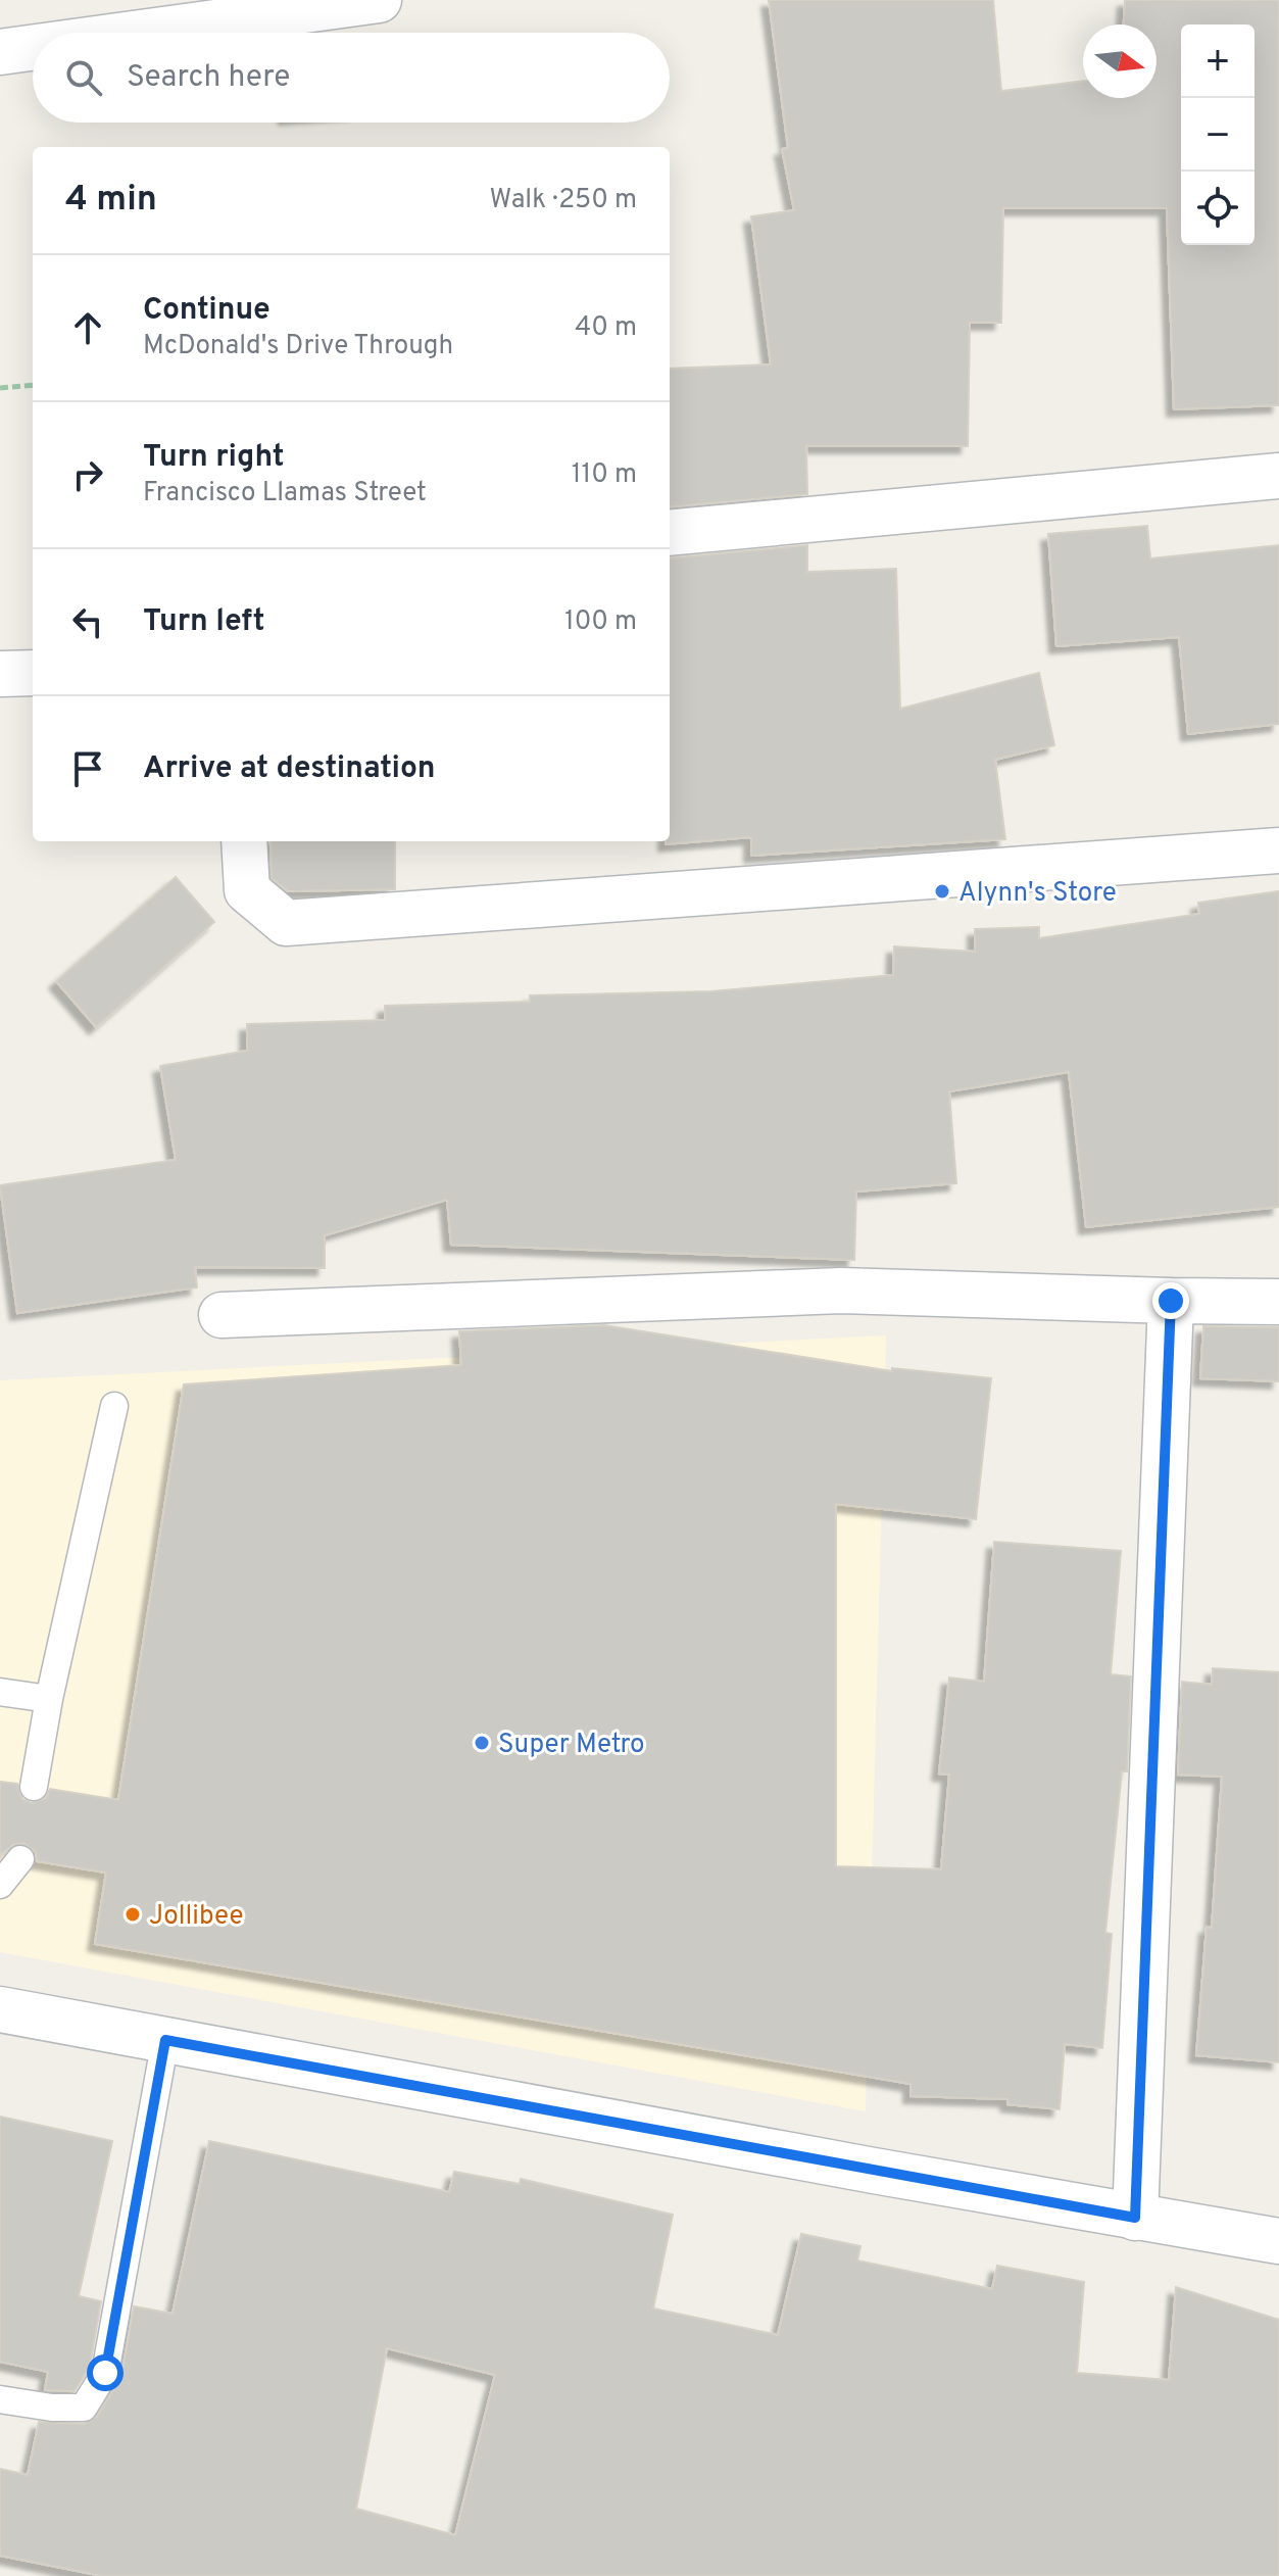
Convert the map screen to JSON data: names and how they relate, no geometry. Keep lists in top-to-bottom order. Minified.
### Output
{"places":["Alynn's Store","Super Metro","Jollibee"],"north":"right","page":{"map_buttons":["+","−"],"search":"Search here","heading":["4 min","Walk · 250 m"],"list":[["Continue","McDonald's Drive Through","40 m"],["Turn right","Francisco Llamas Street","110 m"],["Turn left","100 m"],"Arrive at destination"]}}
